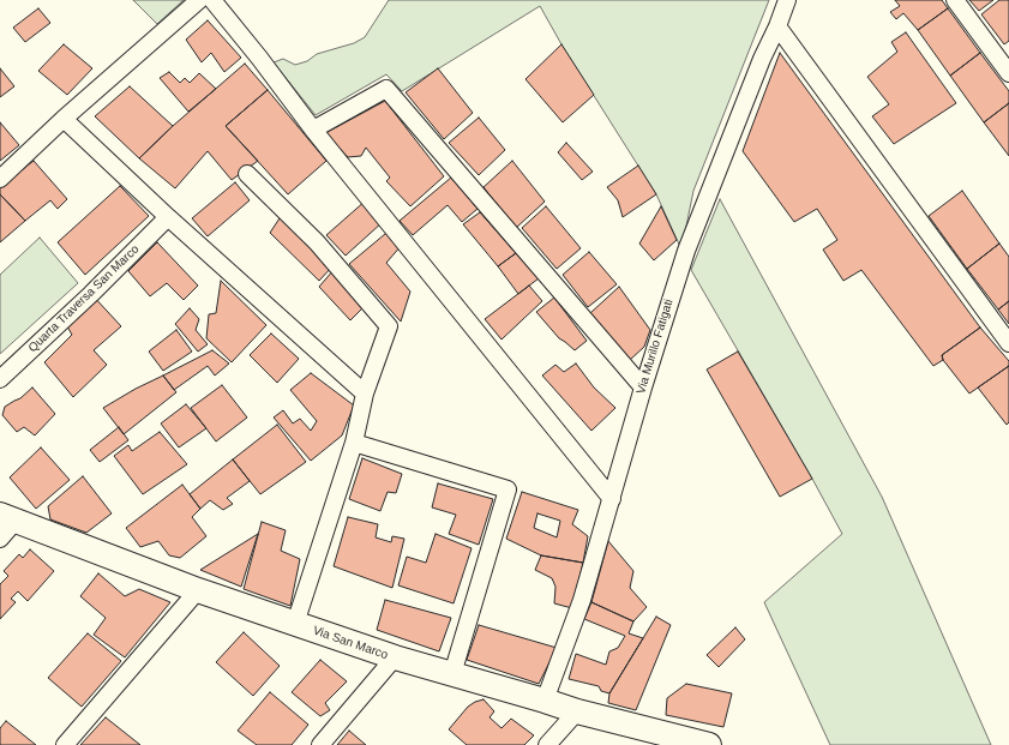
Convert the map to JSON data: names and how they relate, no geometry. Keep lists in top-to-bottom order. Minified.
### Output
{"streets":{"main road":["Via San Marco"],"street":["Quarta Traversa San Marco","Via Murillo Fatigati"]},"crossings":[["Via Murillo Fatigati","Via San Marco"]]}
